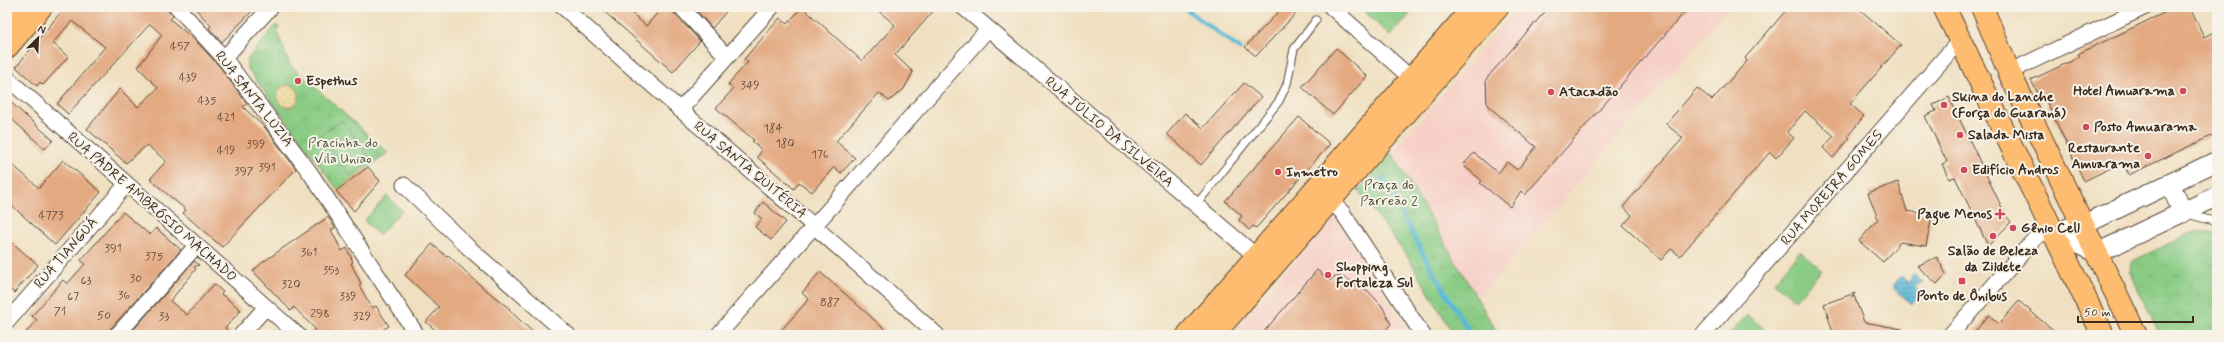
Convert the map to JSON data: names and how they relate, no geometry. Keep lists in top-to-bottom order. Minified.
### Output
{"streets":{"street":["RUA SANTA LUZIA","RUA JÚLIO DA SILVEIRA","RUA SANTA QUITÉRIA","RUA MOREIRA GOMES","RUA PADRE AMBRÓSIO MACHADO","RUA TIANGUÁ"]},"crossings":[["RUA PADRE AMBRÓSIO MACHADO","RUA TIANGUÁ"]],"parks":["Pracinha do Vila Uniao","Praça do Parreão 2"],"places":{"other":["Espethus","Hotel Amuarama","Atacadão","Skina do Lanche (Força do Guaraná)","Posto Amuarama","Salada Mista","Restaurante Amuarama","Edifício Andros","Inmetro","Gênio Cell","Salão de Beleza da Zildete","Shopping Fortaleza Sul"],"health":["Pague Menos"],"transit":["Ponto de Ônibus"]},"house_numbers":["457","439","349","435","421","184","180","399","419","176","391","397","4773","391","361","375","353","30","63","320","36","67","339","887","71","298","50","33","329"],"scale_bar":"50 m","north":"top right"}
